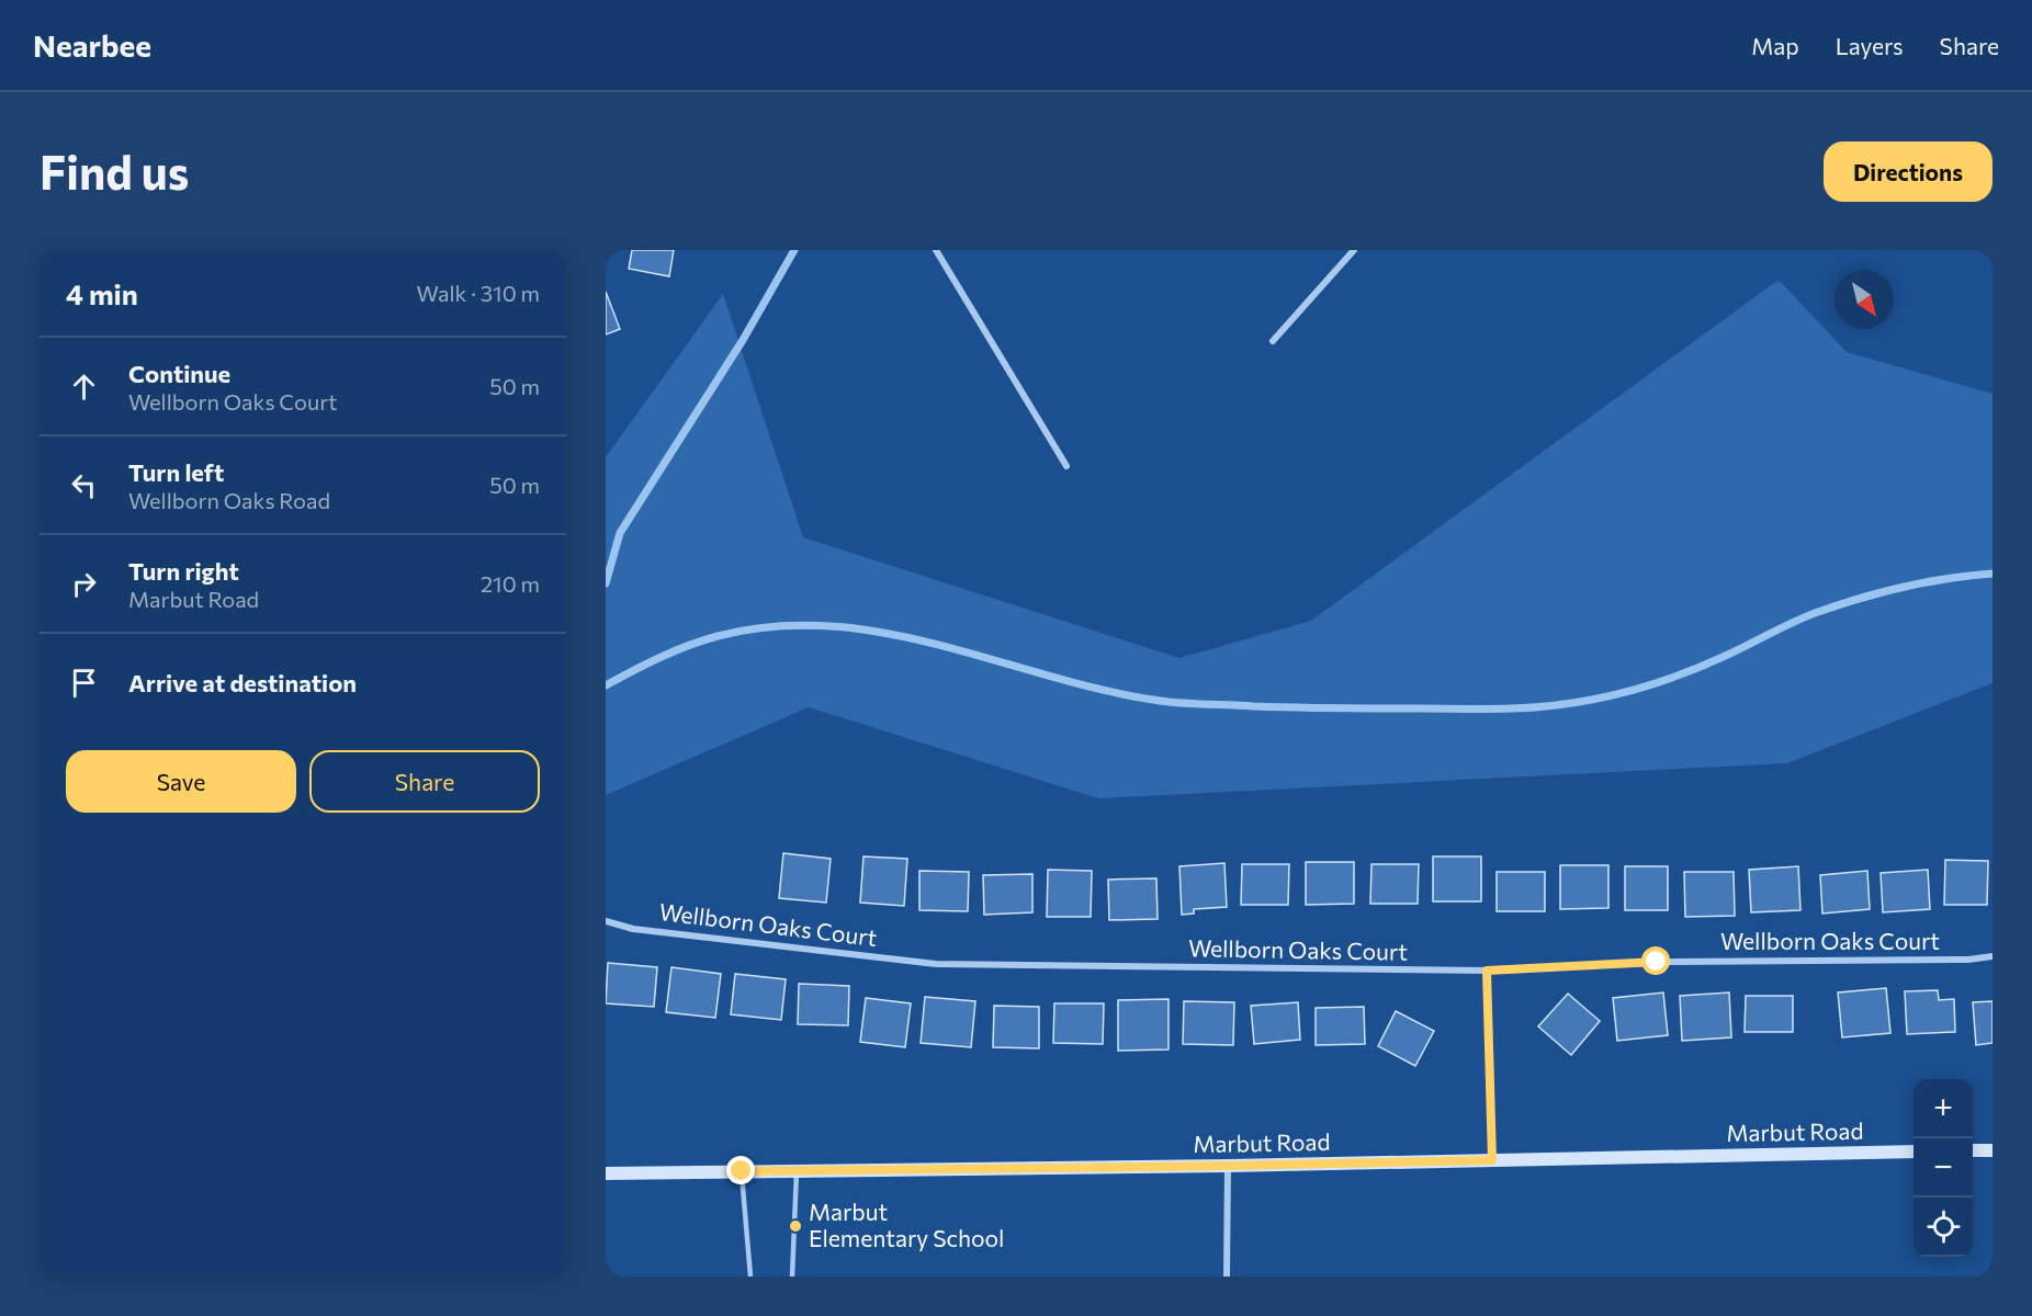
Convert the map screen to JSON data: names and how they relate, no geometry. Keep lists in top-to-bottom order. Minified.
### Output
{"streets":{"street":["Wellborn Oaks Court","Marbut Road"]},"places":["Marbut Elementary School"],"north":"bottom right","page":{"header":"Nearbee","nav":["Map","Layers","Share"],"buttons":["Directions",["Save","Share"]],"title":"Find us","heading":["4 min","Walk · 310 m"],"list":[["Continue","Wellborn Oaks Court","50 m"],["Turn left","Wellborn Oaks Road","50 m"],["Turn right","Marbut Road","210 m"],"Arrive at destination"],"map_buttons":["+","−"]}}
